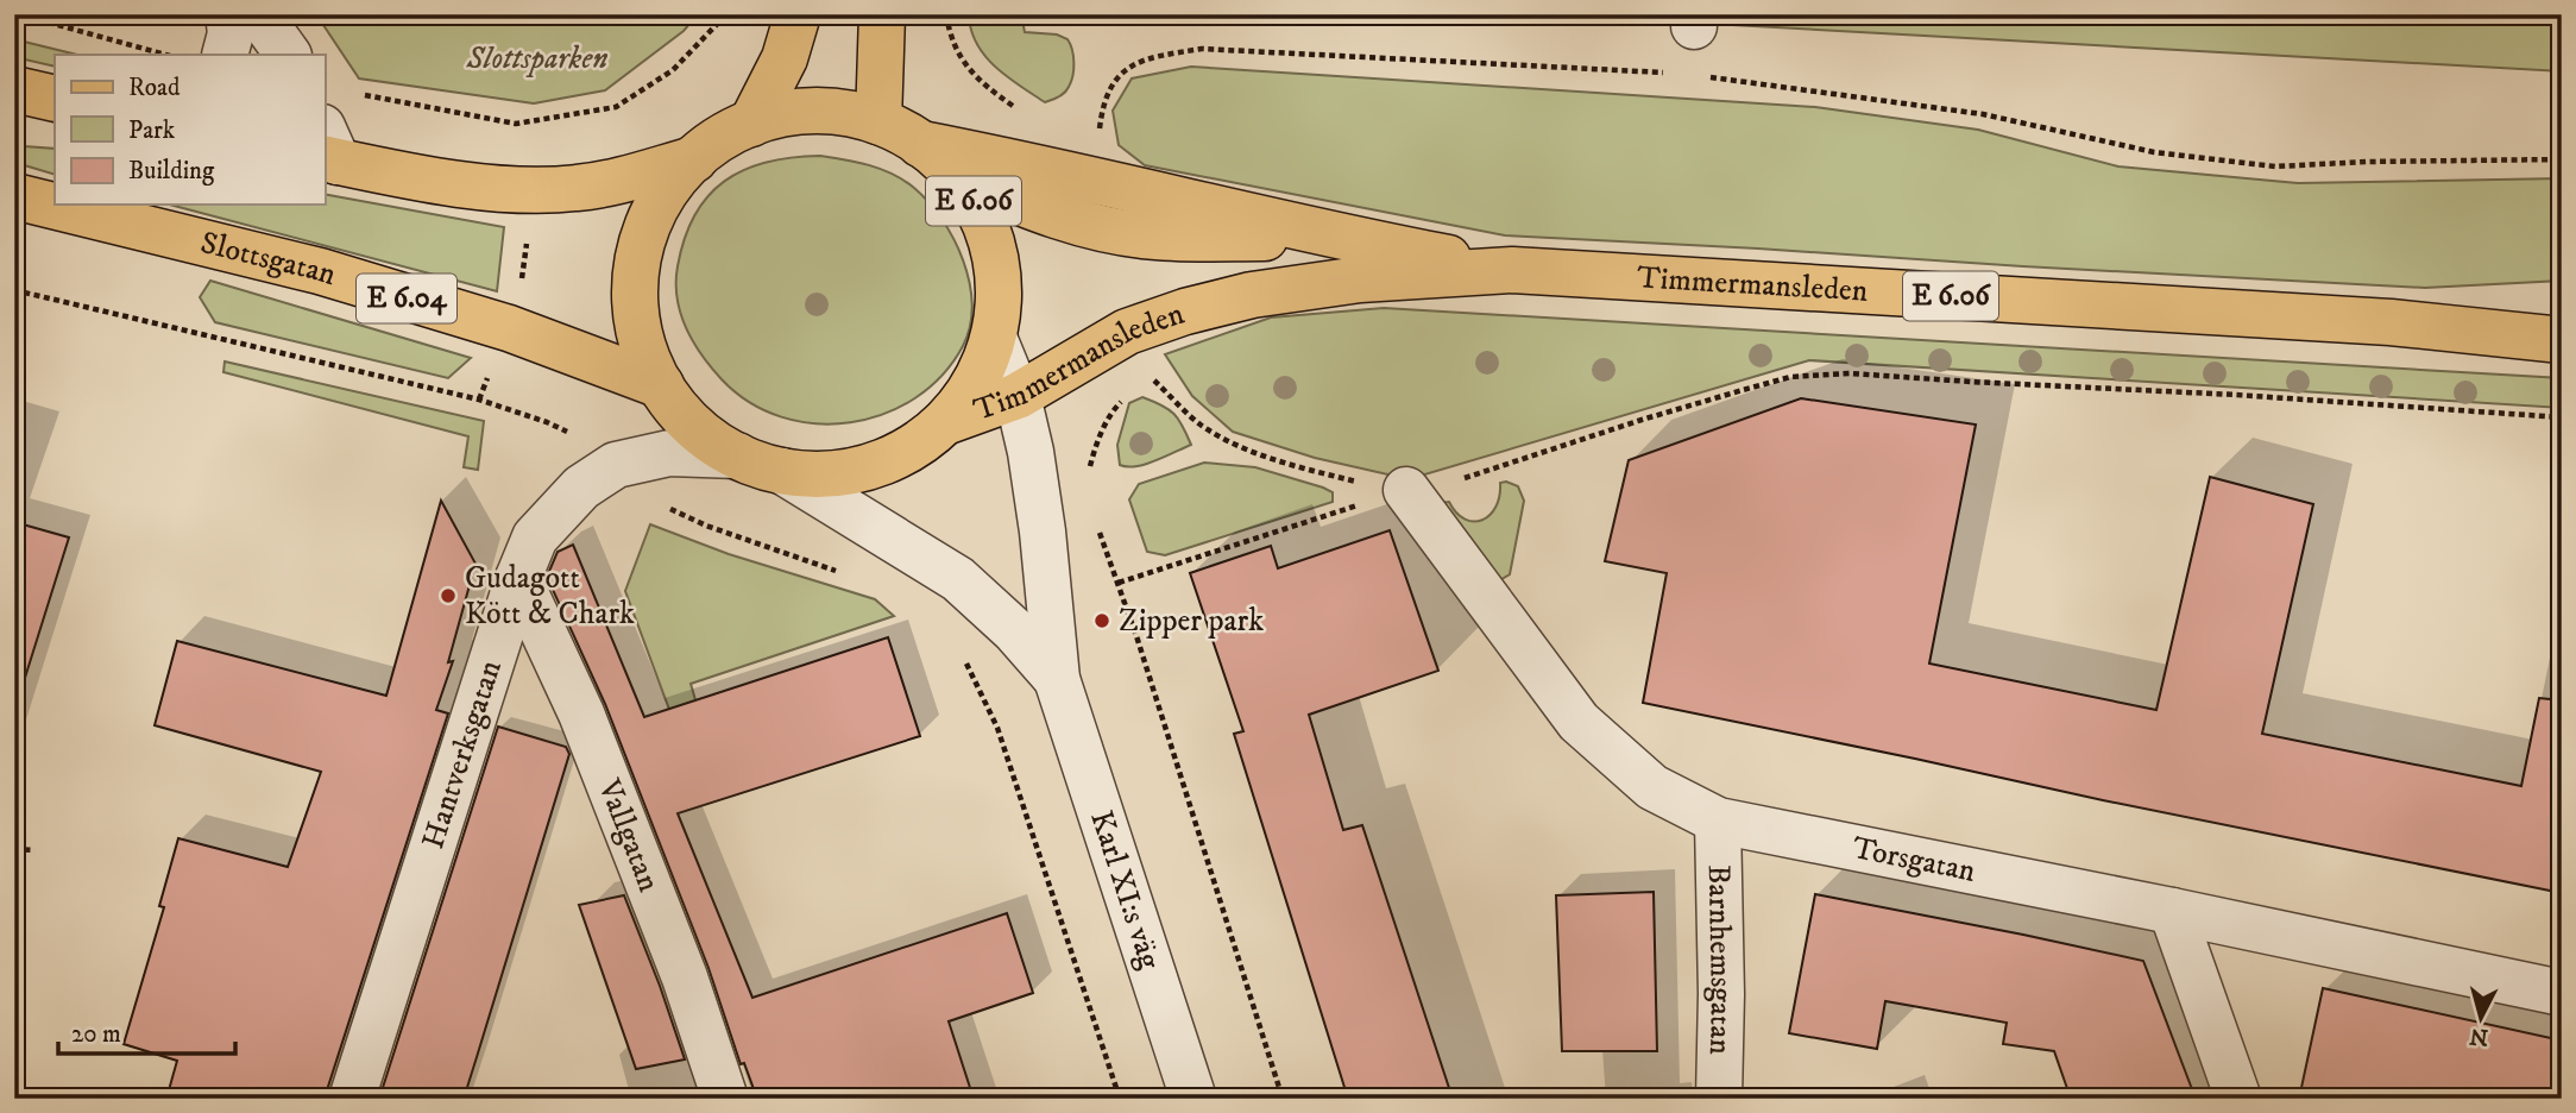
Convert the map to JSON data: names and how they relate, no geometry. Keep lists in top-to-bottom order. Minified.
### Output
{"streets":{"main road":["E 6.06","Slottsgatan","Timmermansleden","E 6.04"],"street":["Hantverksgatan","Vallgatan","Torsgatan","Karl XI:s väg","Barnhemsgatan"]},"crossings":[["E 6.06","Slottsgatan"],["E 6.06","Timmermansleden"],["E 6.06","Hantverksgatan"],["E 6.06","Karl XI:s väg"],["Timmermansleden","Karl XI:s väg"],["Hantverksgatan","Vallgatan"],["Torsgatan","Barnhemsgatan"]],"parks":["Slottsparken"],"places":["Gudagott Kött & Chark","Zipper park"],"legend":["Road","Park","Building"],"scale_bar":"20 m","north":"bottom"}
